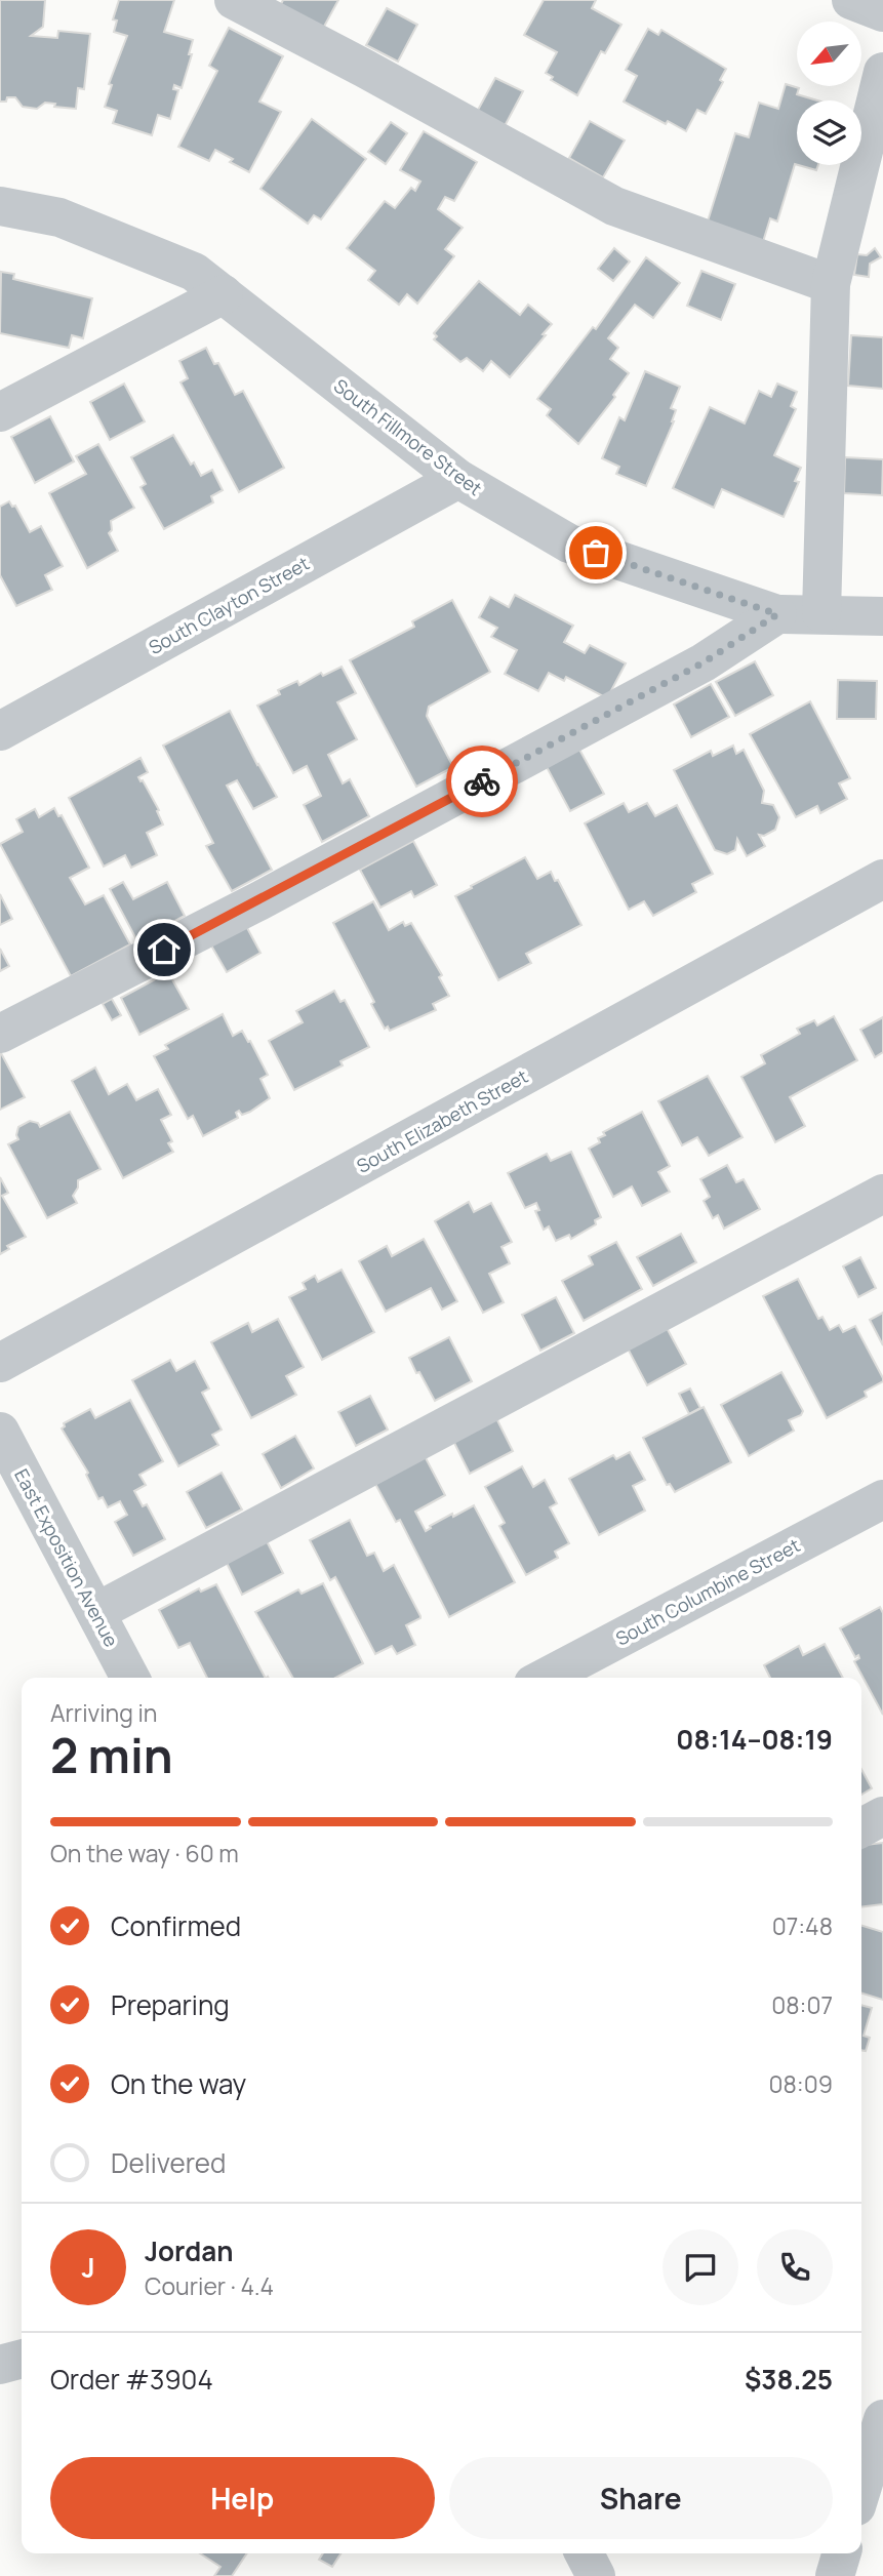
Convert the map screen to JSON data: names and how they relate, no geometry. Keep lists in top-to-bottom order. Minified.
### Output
{"streets":{"street":["South Fillmore Street","South Clayton Street","South Elizabeth Street","East Exposition Avenue","South Columbine Street"]},"crossings":[["South Fillmore Street","South Clayton Street"]],"north":"bottom left","page":{"heading":["2 min","Arriving in","08:14–08:19"],"panel":["Jordan","Courier · 4.4","Order #3904","$38.25"],"bar":"On the way · 60 m","list":[["Confirmed","07:48"],["Preparing","08:07"],["On the way","08:09"],"Delivered"],"round":"J","buttons":["Help","Share"]}}
